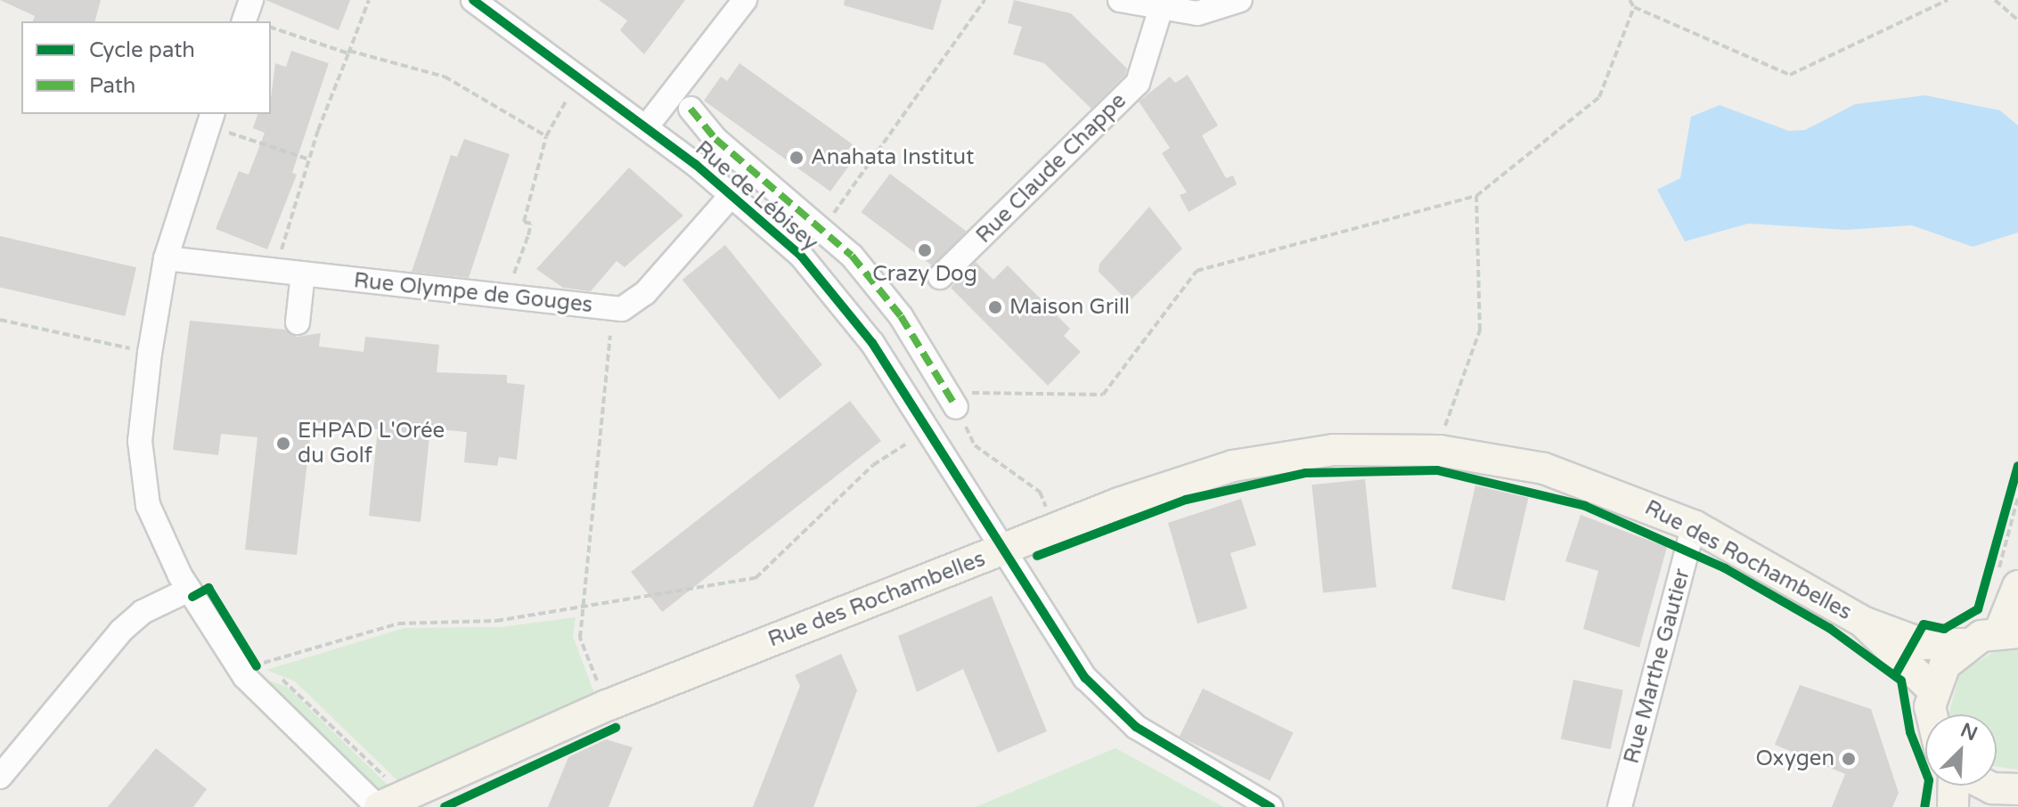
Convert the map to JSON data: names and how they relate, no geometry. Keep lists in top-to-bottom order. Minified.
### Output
{"streets":{"main road":["Rue des Rochambelles"],"street":["Rue Claude Chappe","Rue de Lébisey","Rue Olympe de Gouges","Rue Marthe Gautier"]},"crossings":[["Rue de Lébisey","Rue Olympe de Gouges"],["Rue de Lébisey","Rue des Rochambelles"],["Rue des Rochambelles","Rue Marthe Gautier"]],"places":["Anahata Institut","Crazy Dog","Maison Grill","EHPAD L'Orée du Golf","Oxygen"],"legend":["Cycle path","Path"],"north":"top right"}
